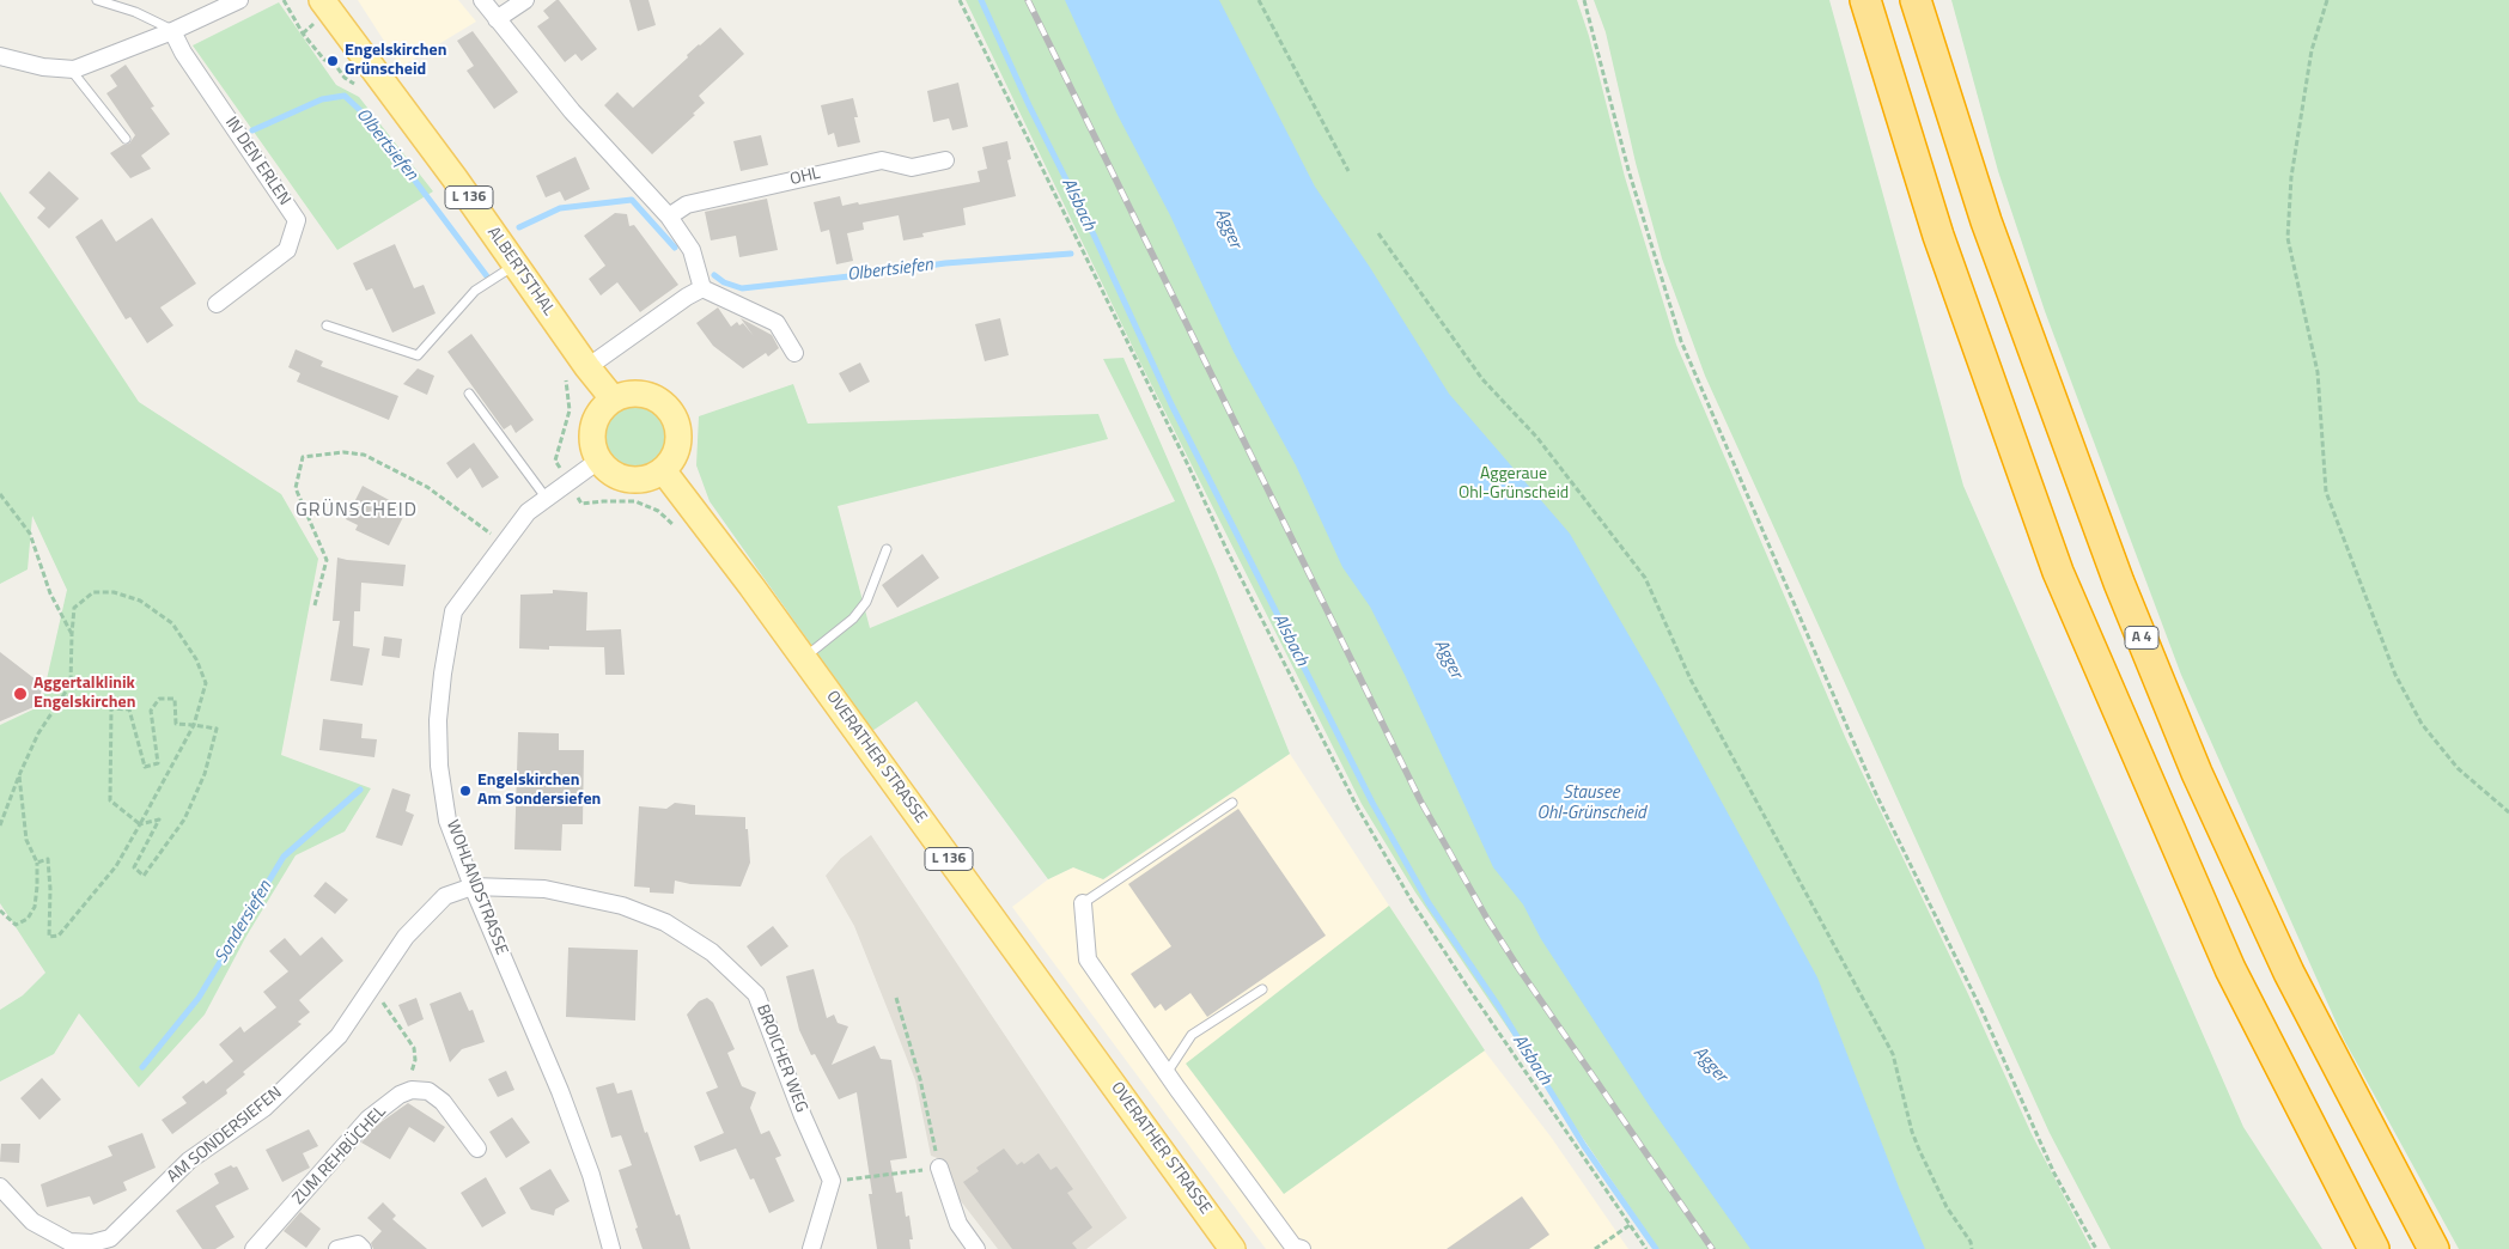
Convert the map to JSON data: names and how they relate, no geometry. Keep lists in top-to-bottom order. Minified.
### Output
{"streets":{"highway":["A 4"],"main road":["L 136","ALBERTSTHAL","OVERATHER STRASSE"],"street":["IN DEN ERLEN","OHL","WOHLANDSTRASSE","BROICHER WEG","AM SONDERSIEFEN","ZUM REHBÜCHEL"]},"crossings":[["ALBERTSTHAL","OVERATHER STRASSE"],["ALBERTSTHAL","WOHLANDSTRASSE"],["OVERATHER STRASSE","WOHLANDSTRASSE"],["WOHLANDSTRASSE","BROICHER WEG"],["WOHLANDSTRASSE","AM SONDERSIEFEN"],["BROICHER WEG","AM SONDERSIEFEN"]],"districts":["GRÜNSCHEID"],"water":["Olbertsiefen","Alsbach","Agger","Stausee Ohl-Grünscheid","Sondersiefen"],"parks":["Aggeraue Ohl-Grünscheid"],"places":["Engelskirchen Grünscheid","Aggertalklinik Engelskirchen","Engelskirchen Am Sondersiefen"]}
